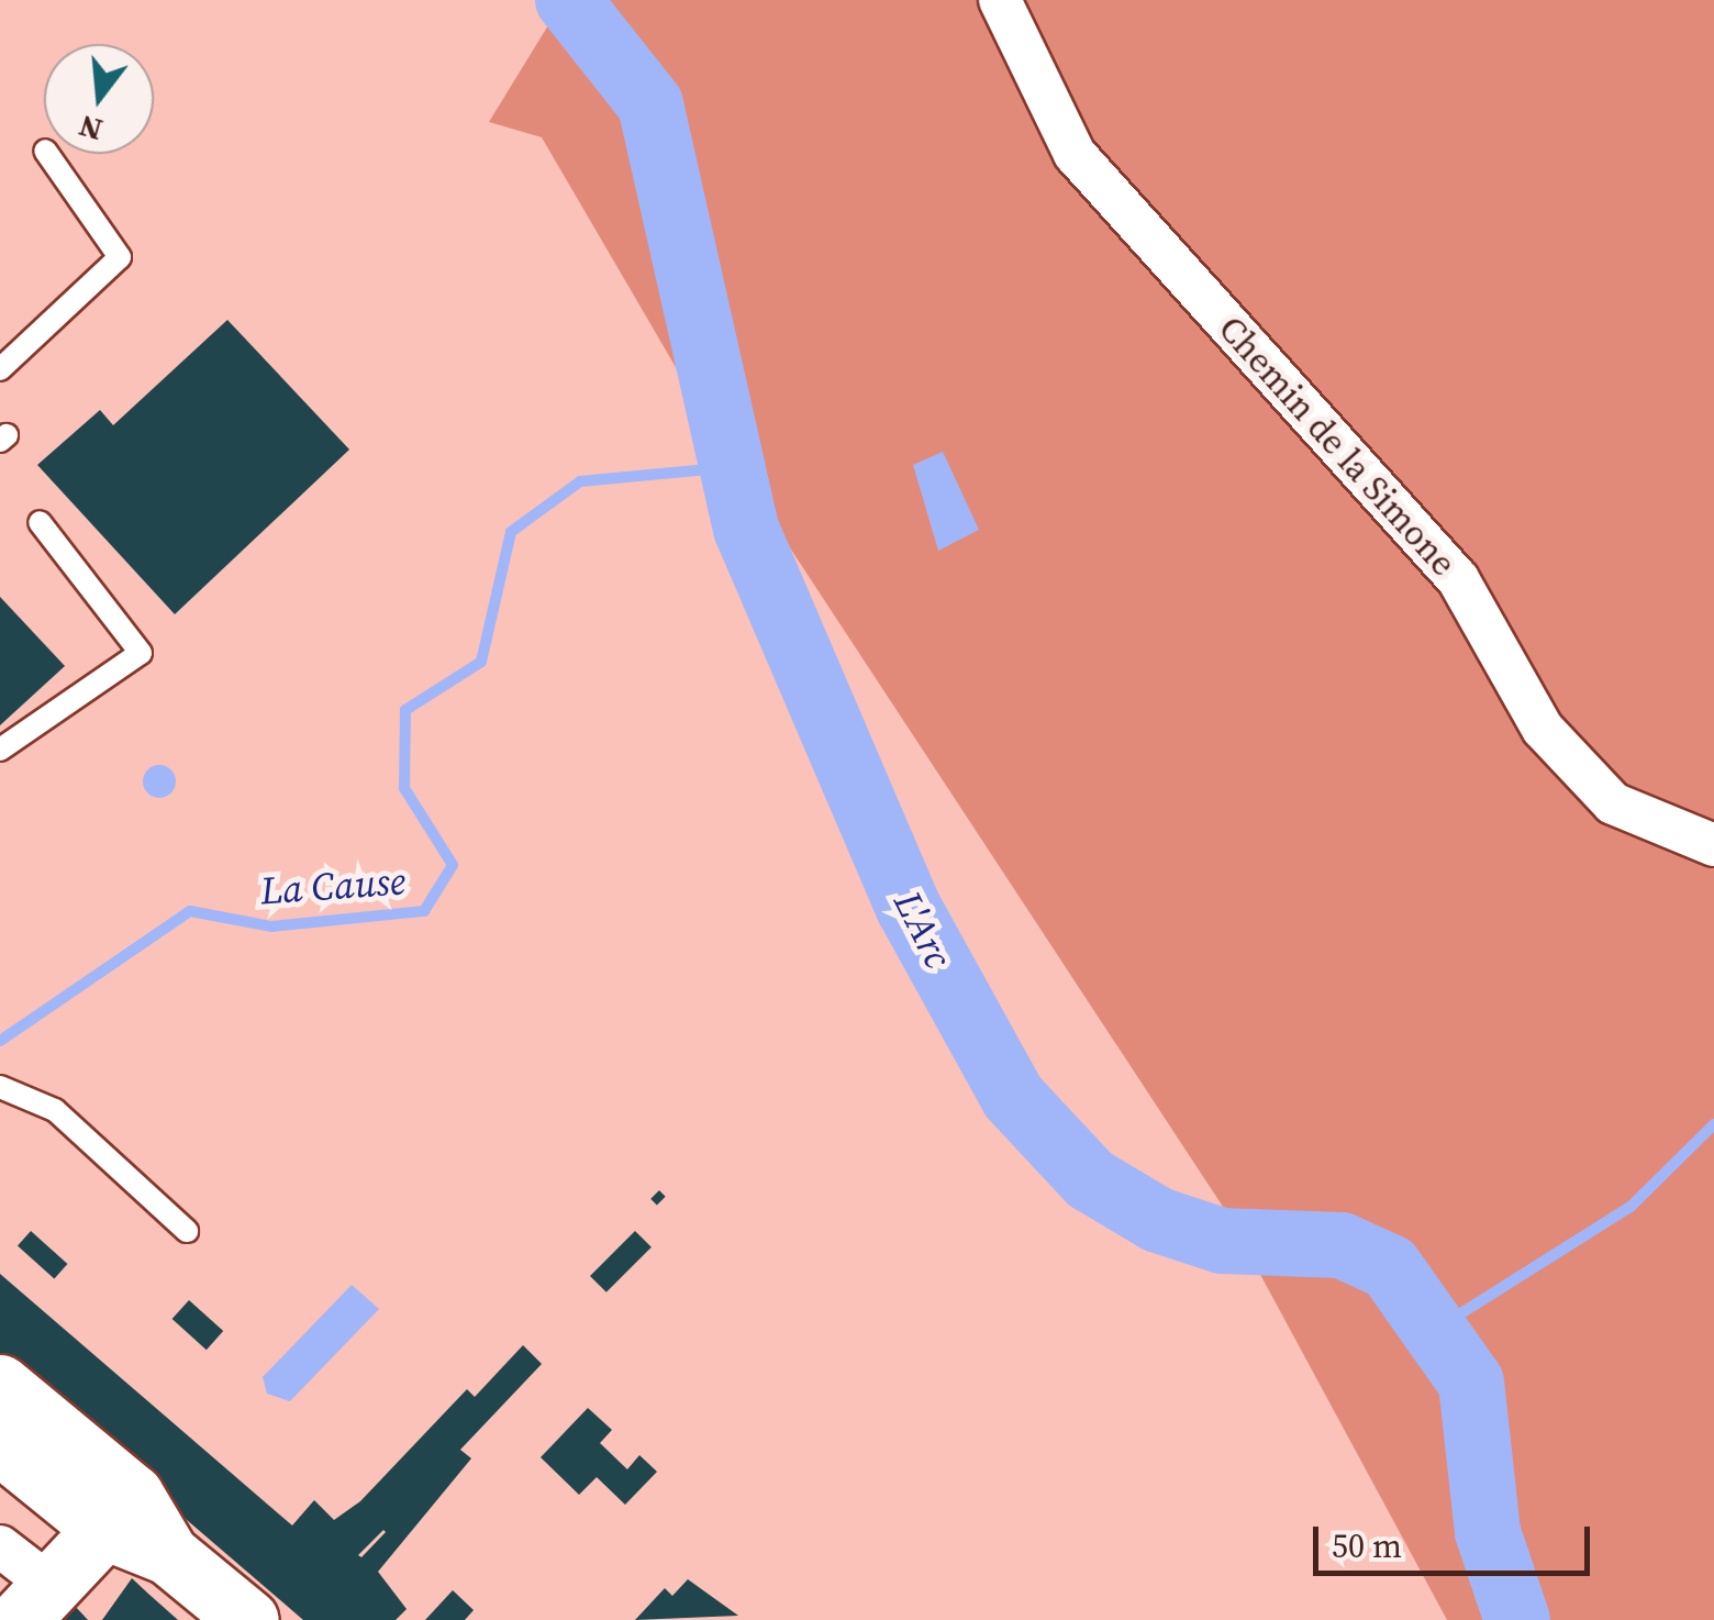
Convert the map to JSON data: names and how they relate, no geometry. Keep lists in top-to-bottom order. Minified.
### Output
{"streets":{"street":["Chemin de la Simone"]},"water":["La Cause","L'Arc"],"scale_bar":"50 m","north":"bottom"}
